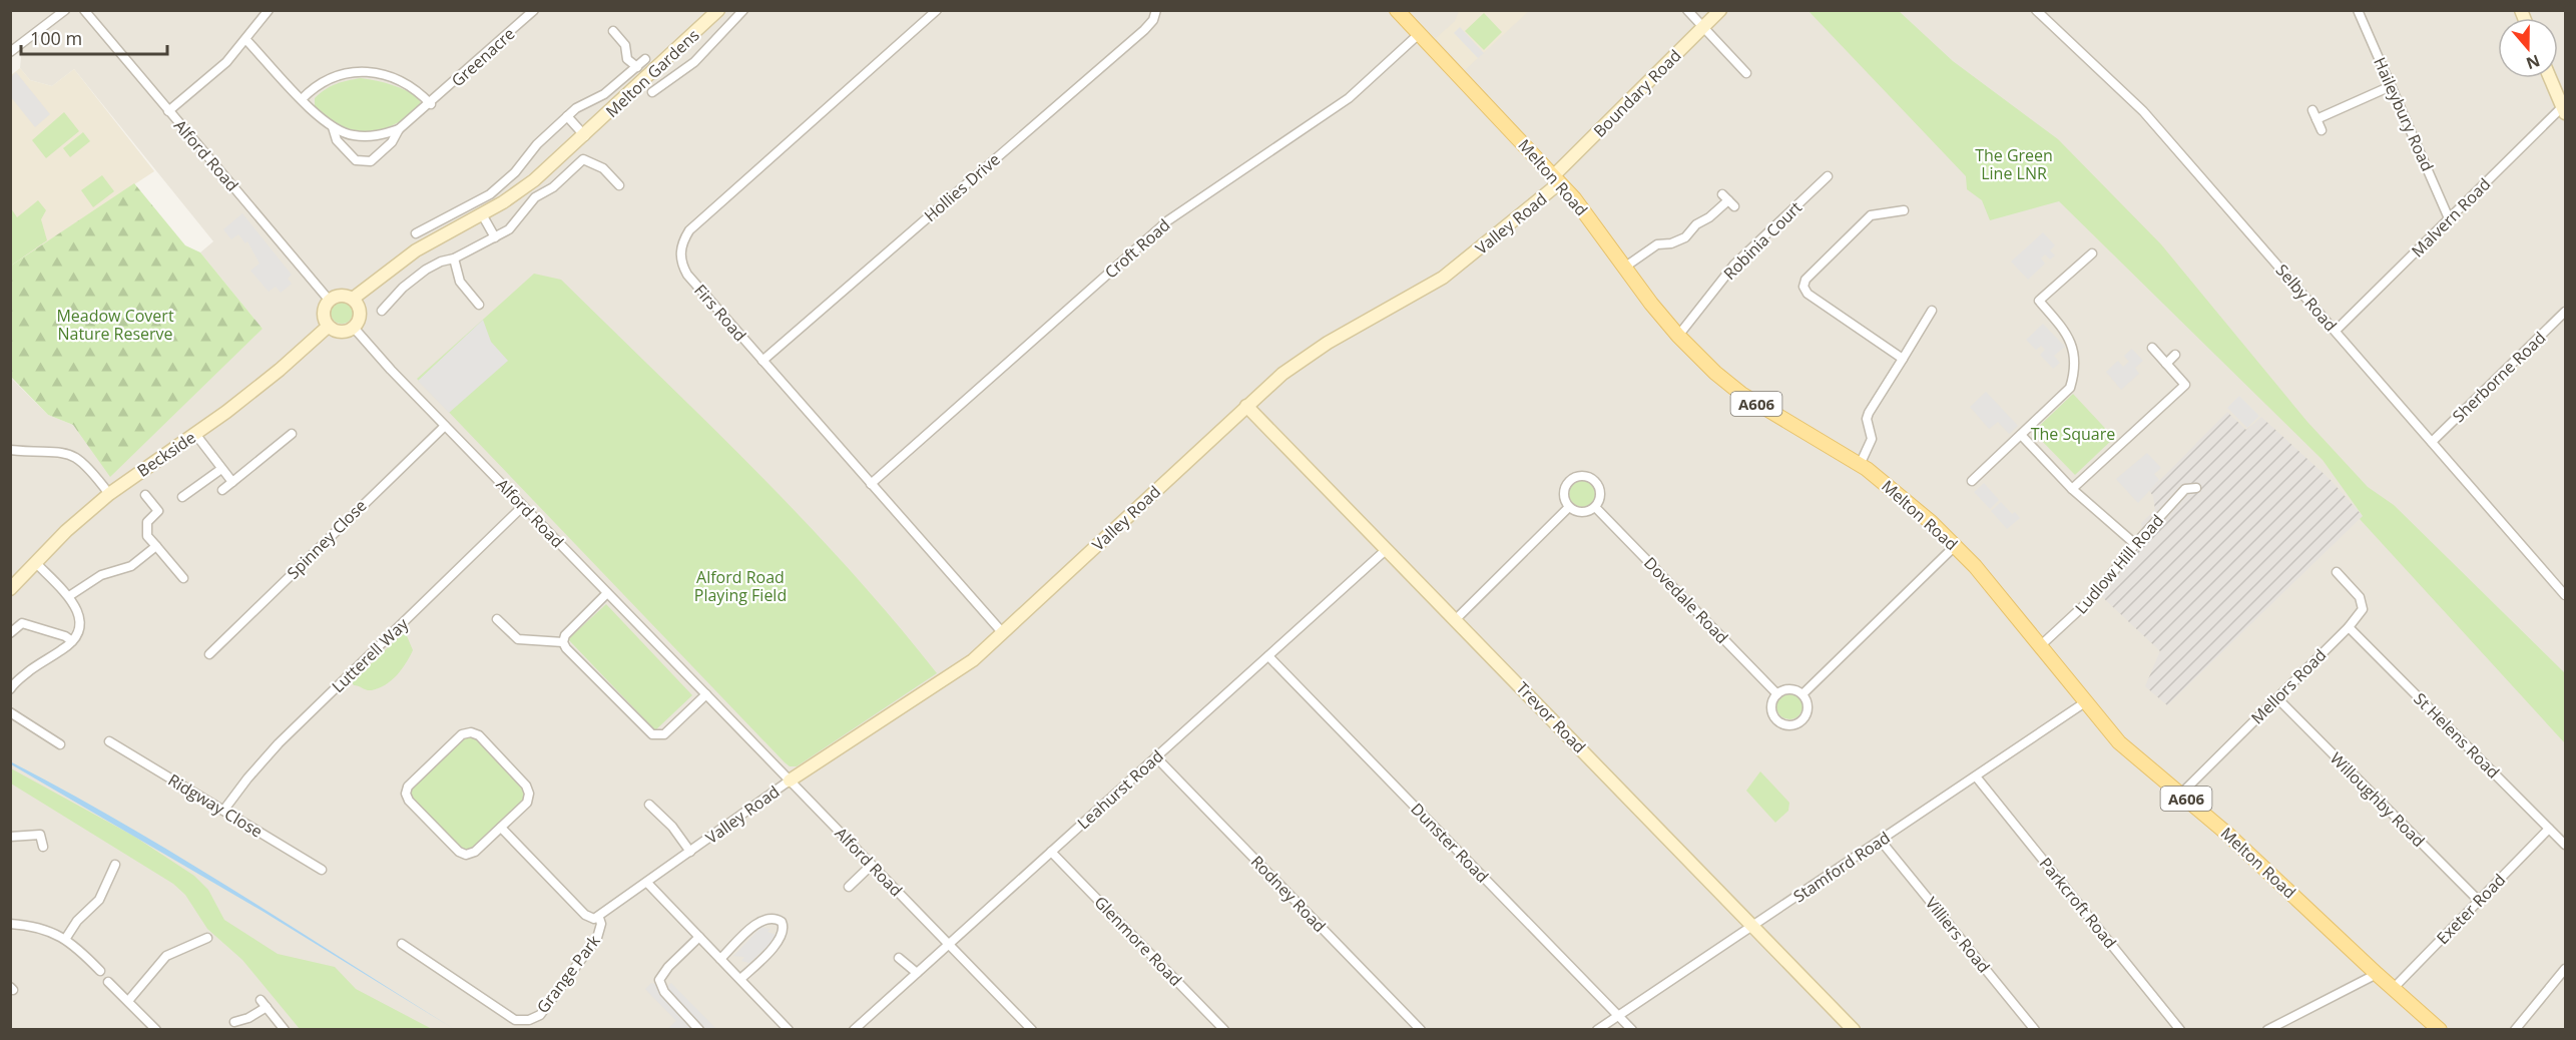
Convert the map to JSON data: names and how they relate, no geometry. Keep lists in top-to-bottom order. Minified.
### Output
{"streets":{"main road":["Melton Road","A606"],"street":["Greenacre","Melton Gardens","Boundary Road","Haileybury Road","Alford Road","Hollies Drive","Malvern Road","Valley Road","Robinia Court","Croft Road","Selby Road","Firs Road","Sherborne Road","Beckside","Spinney Close","Ludlow Hill Road","Dovedale Road","Lutterell Way","Mellors Road","Trevor Road","St Helens Road","Leahurst Road","Willoughby Road","Ridgway Close","Dunster Road","Stamford Road","Rodney Road","Parkcroft Road","Exeter Road","Villiers Road","Glenmore Road","Grange Park"]},"crossings":[["Melton Gardens","Alford Road"],["Melton Gardens","Beckside"],["Boundary Road","Melton Road"],["Boundary Road","Valley Road"],["Haileybury Road","Malvern Road"],["Alford Road","Valley Road"],["Alford Road","Beckside"],["Alford Road","Spinney Close"],["Alford Road","Lutterell Way"],["Alford Road","Leahurst Road"],["Melton Road","Valley Road"],["Melton Road","Robinia Court"],["Melton Road","Croft Road"],["Melton Road","Ludlow Hill Road"],["Melton Road","Mellors Road"],["Melton Road","Stamford Road"],["Melton Road","Exeter Road"],["Hollies Drive","Firs Road"],["Malvern Road","Selby Road"],["Valley Road","Firs Road"],["Valley Road","Trevor Road"],["Valley Road","Grange Park"],["Croft Road","Firs Road"],["Selby Road","Sherborne Road"],["Lutterell Way","Ridgway Close"],["Mellors Road","St Helens Road"],["Mellors Road","Willoughby Road"],["Trevor Road","Leahurst Road"],["Trevor Road","Stamford Road"],["St Helens Road","Exeter Road"],["Leahurst Road","Dunster Road"],["Leahurst Road","Rodney Road"],["Leahurst Road","Glenmore Road"],["Willoughby Road","Exeter Road"],["Dunster Road","Stamford Road"],["Stamford Road","Parkcroft Road"],["Stamford Road","Villiers Road"]],"parks":["The Green Line LNR","Meadow Covert Nature Reserve","The Square","Alford Road Playing Field"],"scale_bar":"100 m","north":"bottom"}
